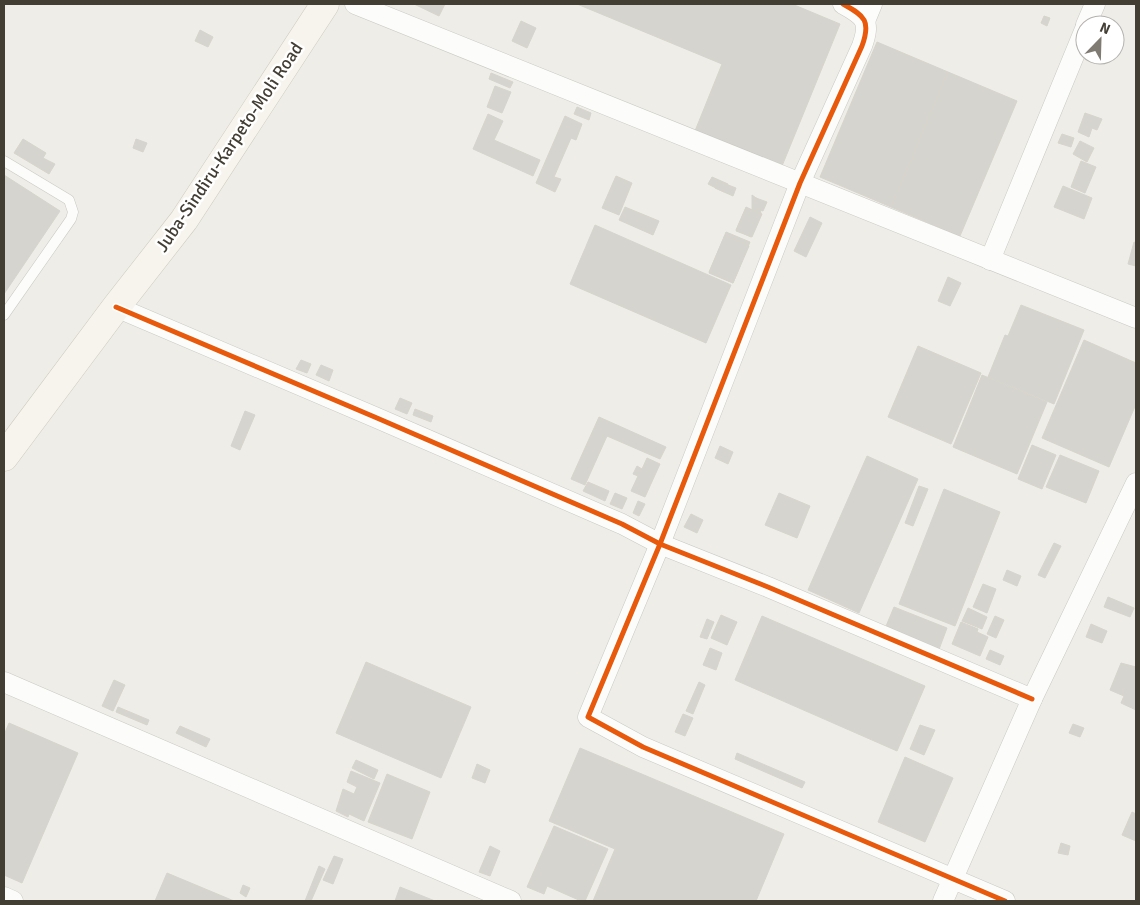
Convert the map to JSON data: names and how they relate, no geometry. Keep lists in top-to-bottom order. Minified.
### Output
{"streets":{"main road":["Juba-Sindiru-Karpeto-Moli Road"]},"north":"top right"}
